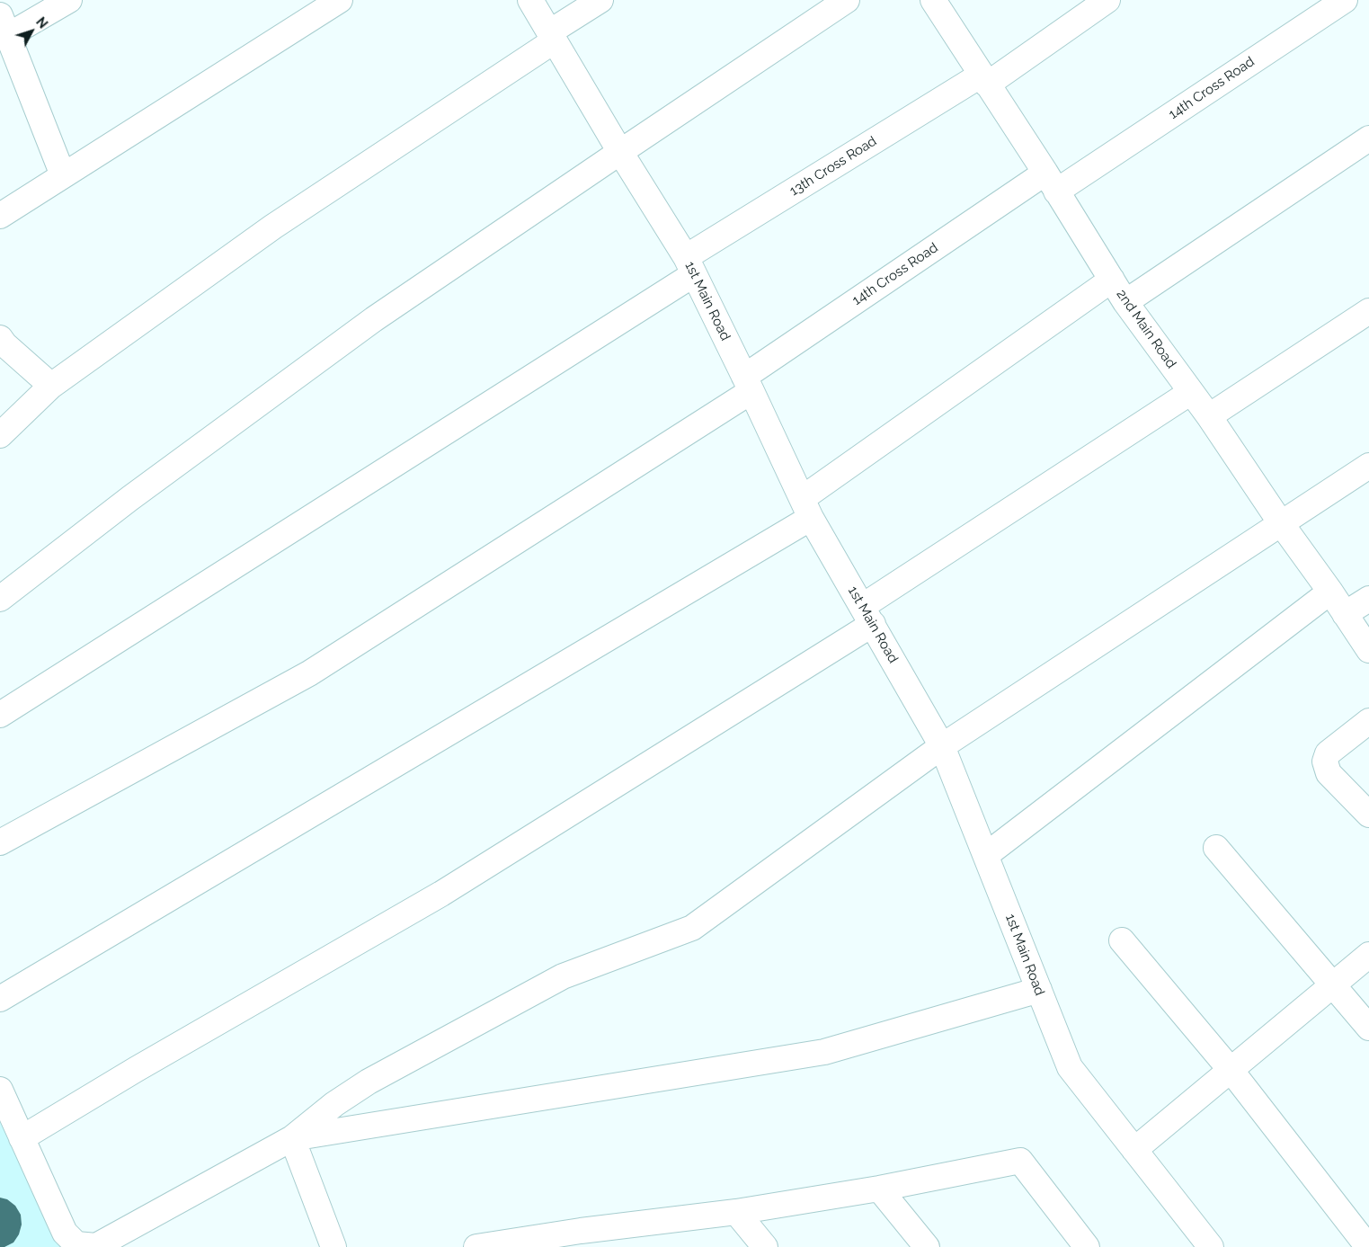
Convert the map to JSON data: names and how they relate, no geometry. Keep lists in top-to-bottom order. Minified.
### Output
{"streets":{"street":["14th Cross Road","13th Cross Road","1st Main Road","2nd Main Road"]},"crossings":[["14th Cross Road","1st Main Road"],["14th Cross Road","2nd Main Road"],["13th Cross Road","1st Main Road"],["13th Cross Road","2nd Main Road"]],"north":"top right"}
